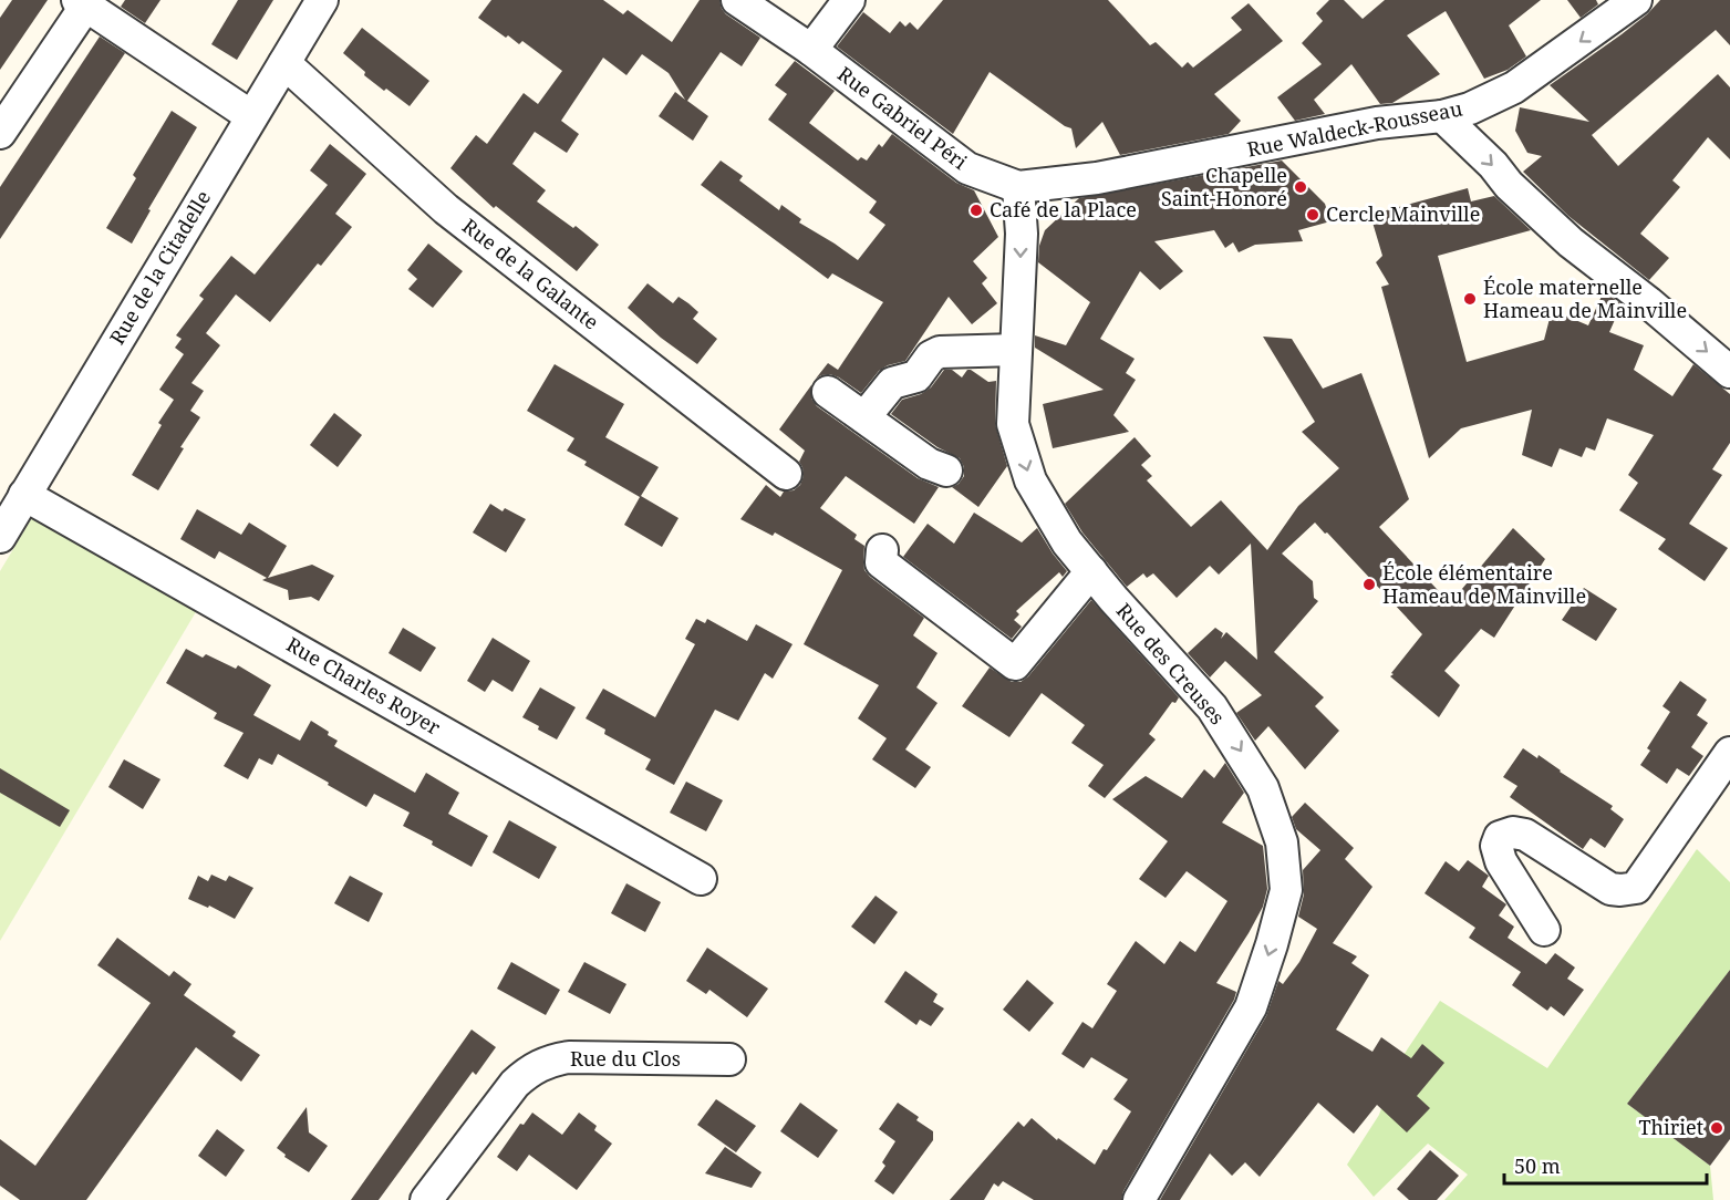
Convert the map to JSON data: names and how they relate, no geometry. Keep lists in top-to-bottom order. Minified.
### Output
{"streets":{"street":["Rue Gabriel Péri","Rue Waldeck-Rousseau","Rue de la Citadelle","Rue de la Galante","Rue des Creuses","Rue Charles Royer","Rue du Clos"]},"crossings":[["Rue Gabriel Péri","Rue Waldeck-Rousseau"],["Rue Gabriel Péri","Rue des Creuses"],["Rue de la Citadelle","Rue de la Galante"],["Rue de la Citadelle","Rue Charles Royer"]],"one_way":["Rue Waldeck-Rousseau","Rue des Creuses"],"places":["Chapelle Saint-Honoré","Café de la Place","Cercle Mainville","École maternelle Hameau de Mainville","École élémentaire Hameau de Mainville","Thiriet"],"scale_bar":"50 m"}
